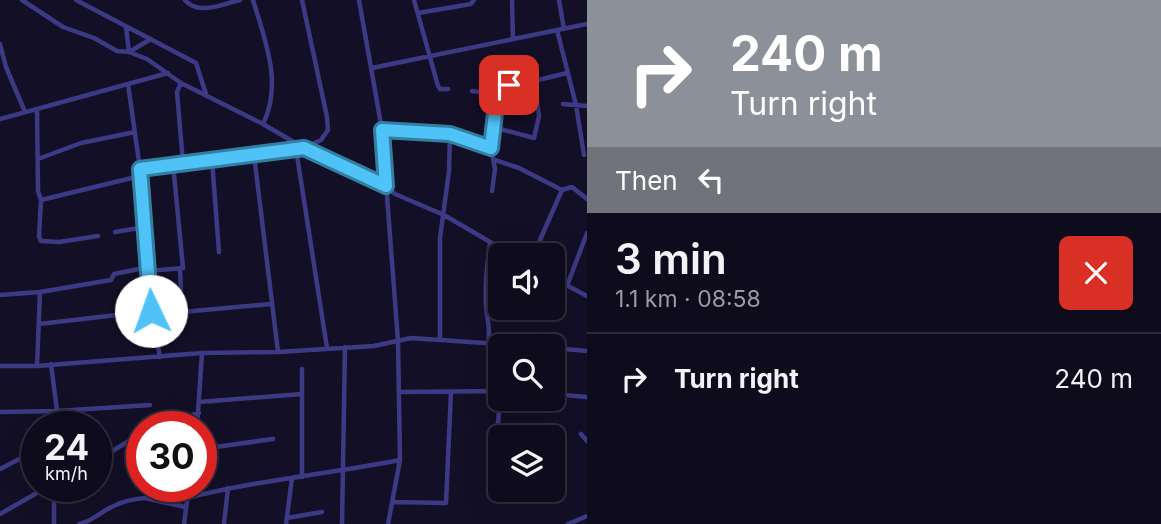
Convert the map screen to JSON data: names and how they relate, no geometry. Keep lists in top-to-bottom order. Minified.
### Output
{"page":{"turn":["240 m","Turn right"],"then":"Then","heading":["3 min","1.1 km · 08:58"],"list":[{"name":"Turn right","value":"240 m"}],"speed":"24 km/h","limit":"30"}}
